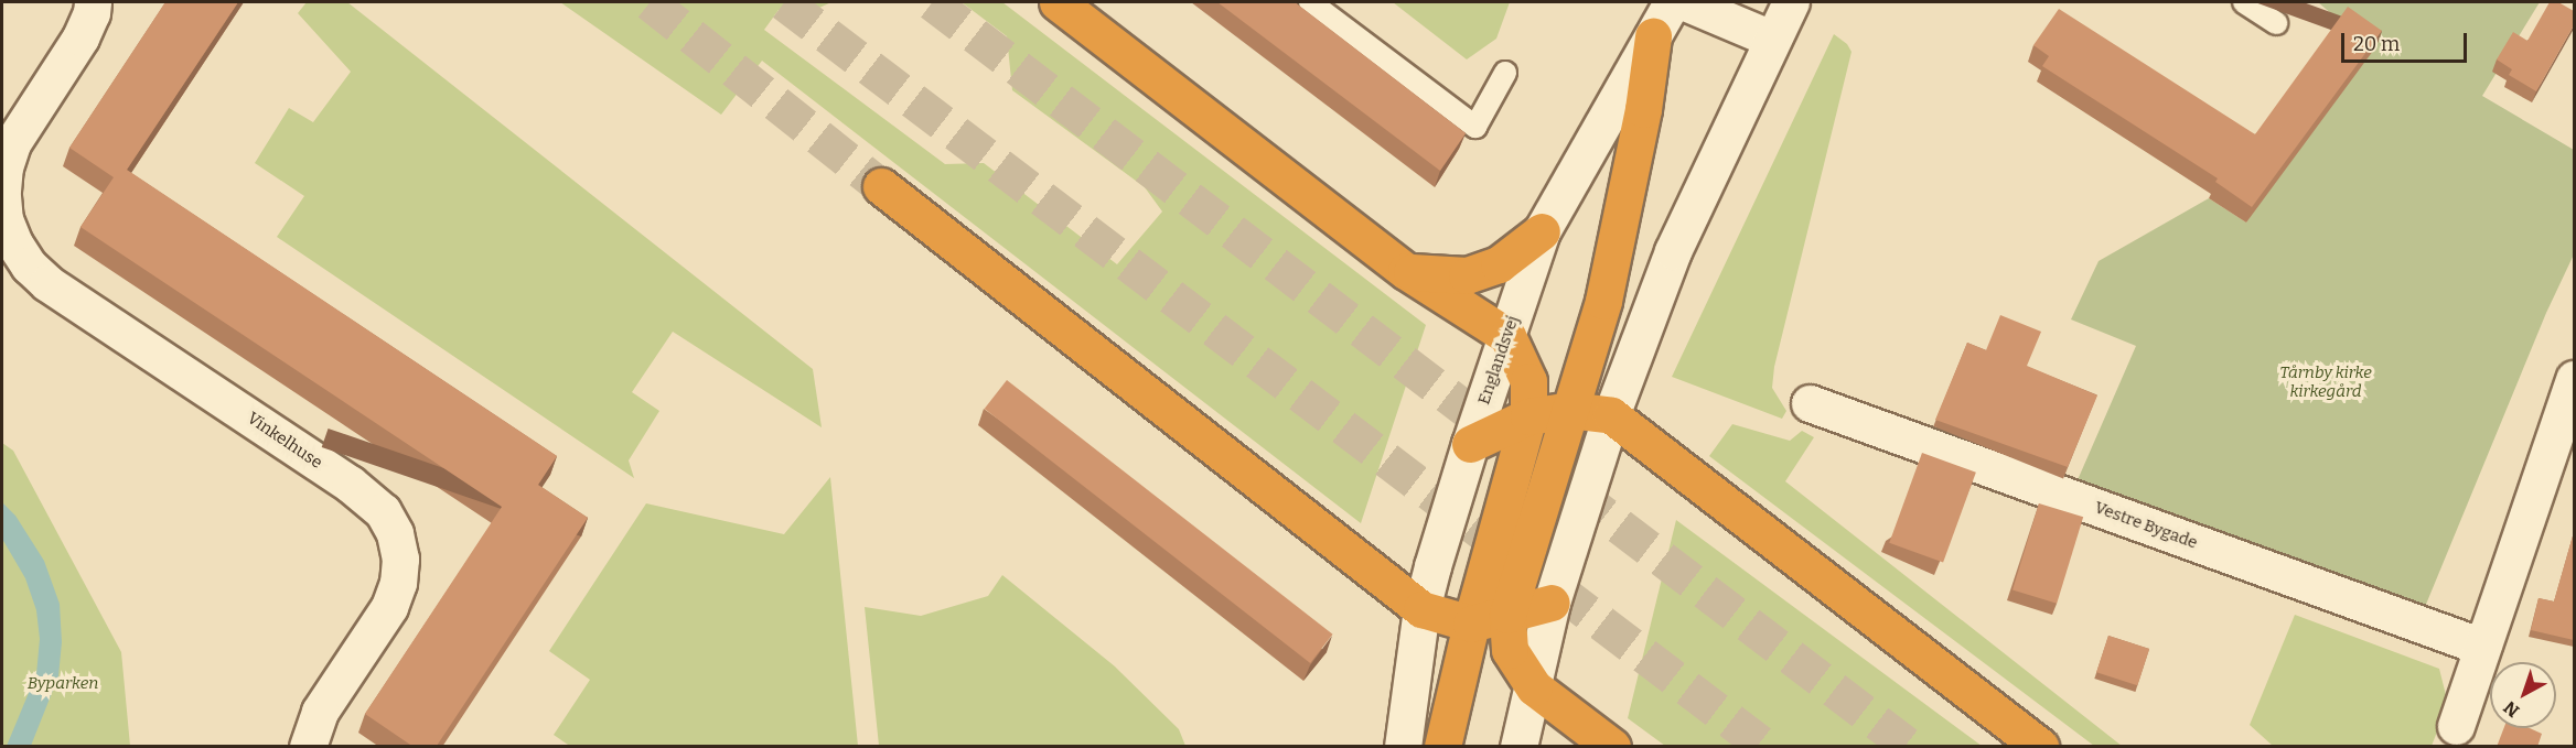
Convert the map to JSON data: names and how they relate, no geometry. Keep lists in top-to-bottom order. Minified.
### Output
{"streets":{"street":["Englandsvej","Vinkelhuse","Vestre Bygade"]},"parks":["Tårnby kirke kirkegård","Byparken"],"scale_bar":"20 m","north":"bottom left"}
